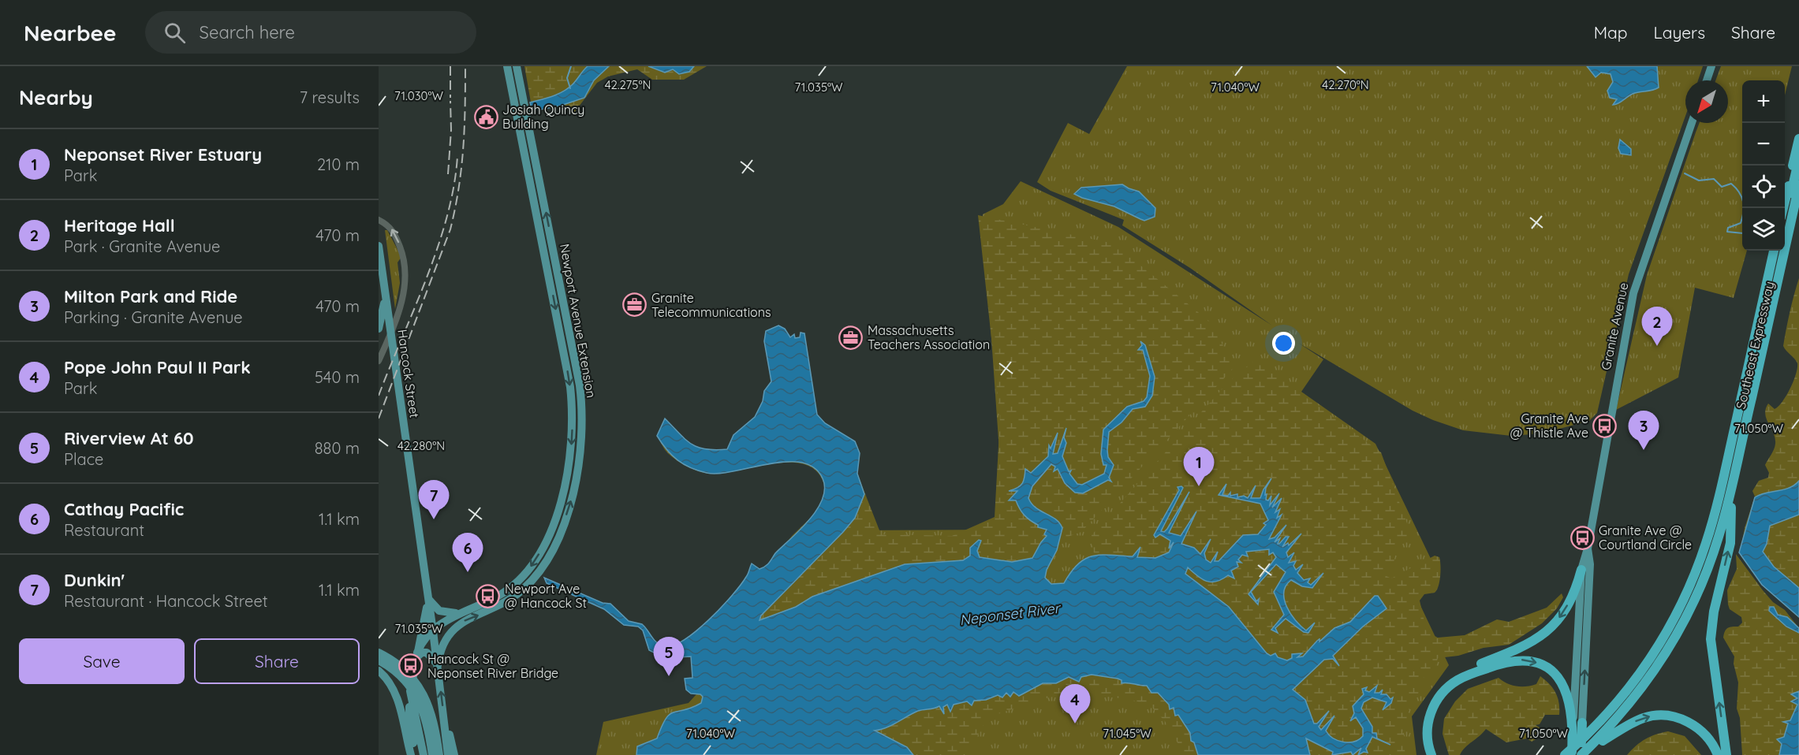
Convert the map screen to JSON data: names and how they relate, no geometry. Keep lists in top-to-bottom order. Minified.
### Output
{"streets":{"highway":["Granite Avenue","Southeast Expressway"],"main road":["Newport Avenue Extension","Hancock Street"]},"crossings":[["Newport Avenue Extension","Hancock Street"]],"water":["Neponset River"],"places":{"public building":["Josiah Quincy Building"],"office":["Granite Telecommunications","Massachusetts Teachers Association"],"bus stop":["Granite Ave @ Thistle Ave","Granite Ave @ Courtland Circle","Newport Ave @ Hancock St","Hancock St @ Neponset River Bridge"]},"north":"bottom left","page":{"header":"Nearbee","search":"Search here","nav":["Map","Layers","Share"],"heading":["Nearby","7 results"],"map_buttons":["+","−"],"list":[{"mark":"1","name":"Neponset River Estuary","note":"Park","value":"210 m"},{"mark":"2","name":"Heritage Hall","note":"Park · Granite Avenue","value":"470 m"},{"mark":"3","name":"Milton Park and Ride","note":"Parking · Granite Avenue","value":"470 m"},{"mark":"4","name":"Pope John Paul II Park","note":"Park","value":"540 m"},{"mark":"5","name":"Riverview At 60","note":"Place","value":"880 m"},{"mark":"6","name":"Cathay Pacific","note":"Restaurant","value":"1.1 km"},{"mark":"7","name":"Dunkin'","note":"Restaurant · Hancock Street","value":"1.1 km"}],"pins":["2","3","1","7","6","5","4"],"buttons":["Save","Share"]},"coordinates":["42.275°N","42.270°N","71.035°W","71.040°W","71.030°W","71.050°W","42.280°N","71.045°W"]}
